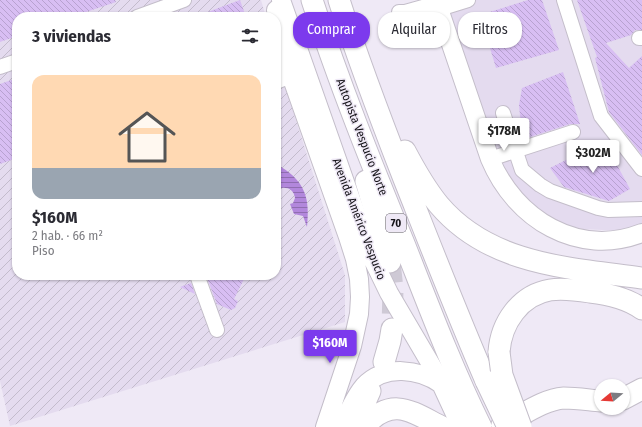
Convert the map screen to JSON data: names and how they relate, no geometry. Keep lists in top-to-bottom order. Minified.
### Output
{"streets":{"highway":["Autopista Vespucio Norte","70"],"main road":["Avenida Américo Vespucio"]},"crossings":[["Autopista Vespucio Norte","Avenida Américo Vespucio"]],"north":"left","page":{"chip":["Comprar","Alquilar","Filtros"],"heading":"3 viviendas","list":[{"name":"$160M","note":"2 hab. · 66 m² · Piso"}],"price":["$178M","$302M","$160M"]}}
